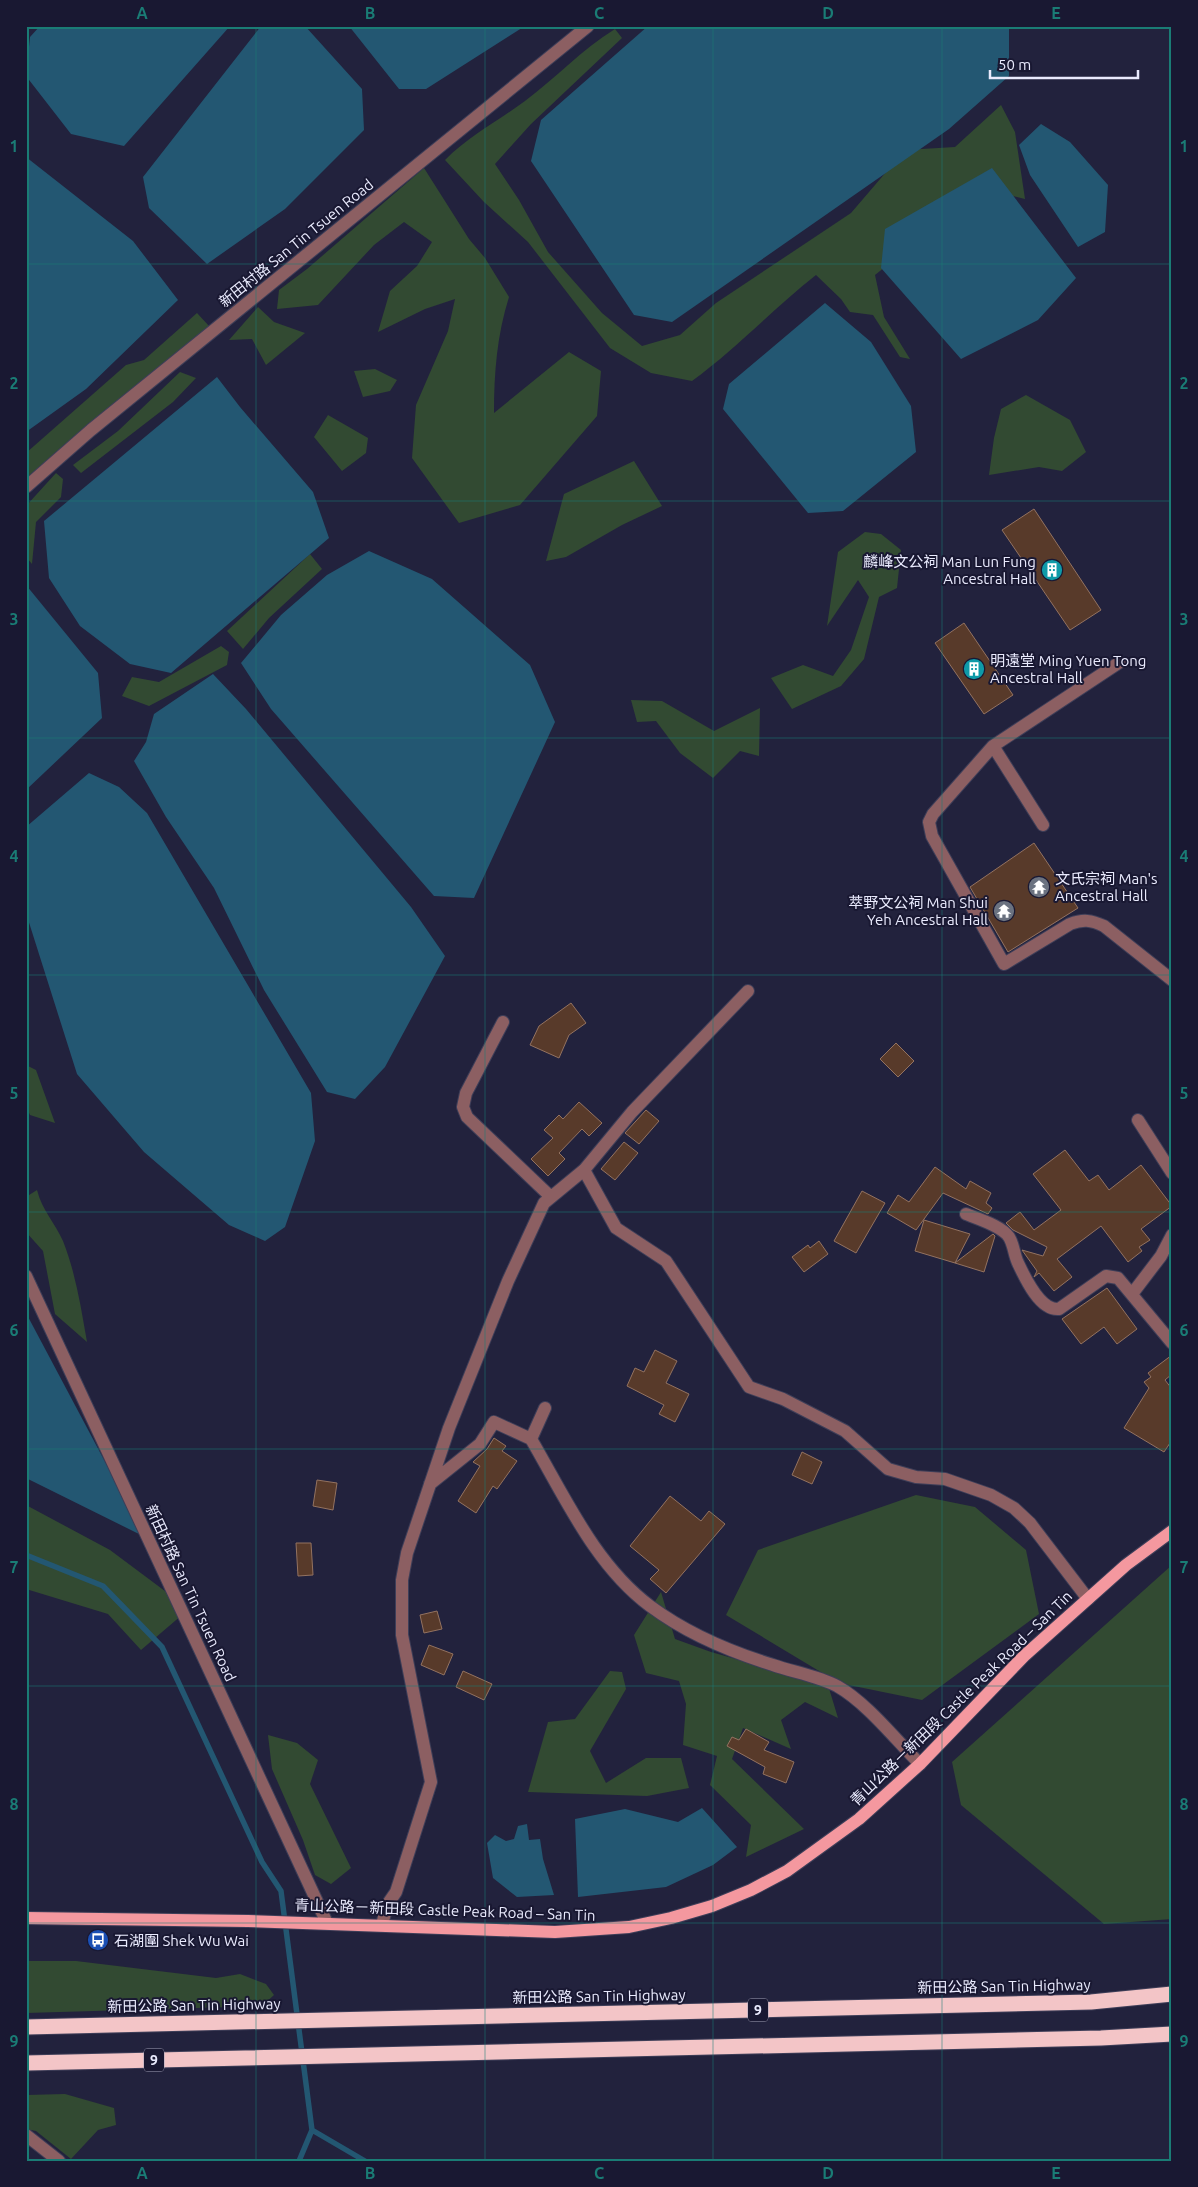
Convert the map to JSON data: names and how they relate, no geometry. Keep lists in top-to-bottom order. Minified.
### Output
{"streets":{"highway":["新田公路 San Tin Highway","9"],"main road":["青山公路－新田段 Castle Peak Road – San Tin"],"street":["新田村路 San Tin Tsuen Road"]},"crossings":[["新田村路 San Tin Tsuen Road","青山公路－新田段 Castle Peak Road – San Tin"]],"places":{"building":["麟峰文公祠 Man Lun Fung Ancestral Hall","明遠堂 Ming Yuen Tong Ancestral Hall"],"temple":["文氏宗祠 Man's Ancestral Hall","萃野文公祠 Man Shui Yeh Ancestral Hall"],"bus stop":["石湖圍 Shek Wu Wai"]},"scale_bar":"50 m","grid":{"columns":["A","B","C","D","E"],"rows":["1","2","3","4","5","6","7","8","9"]}}
